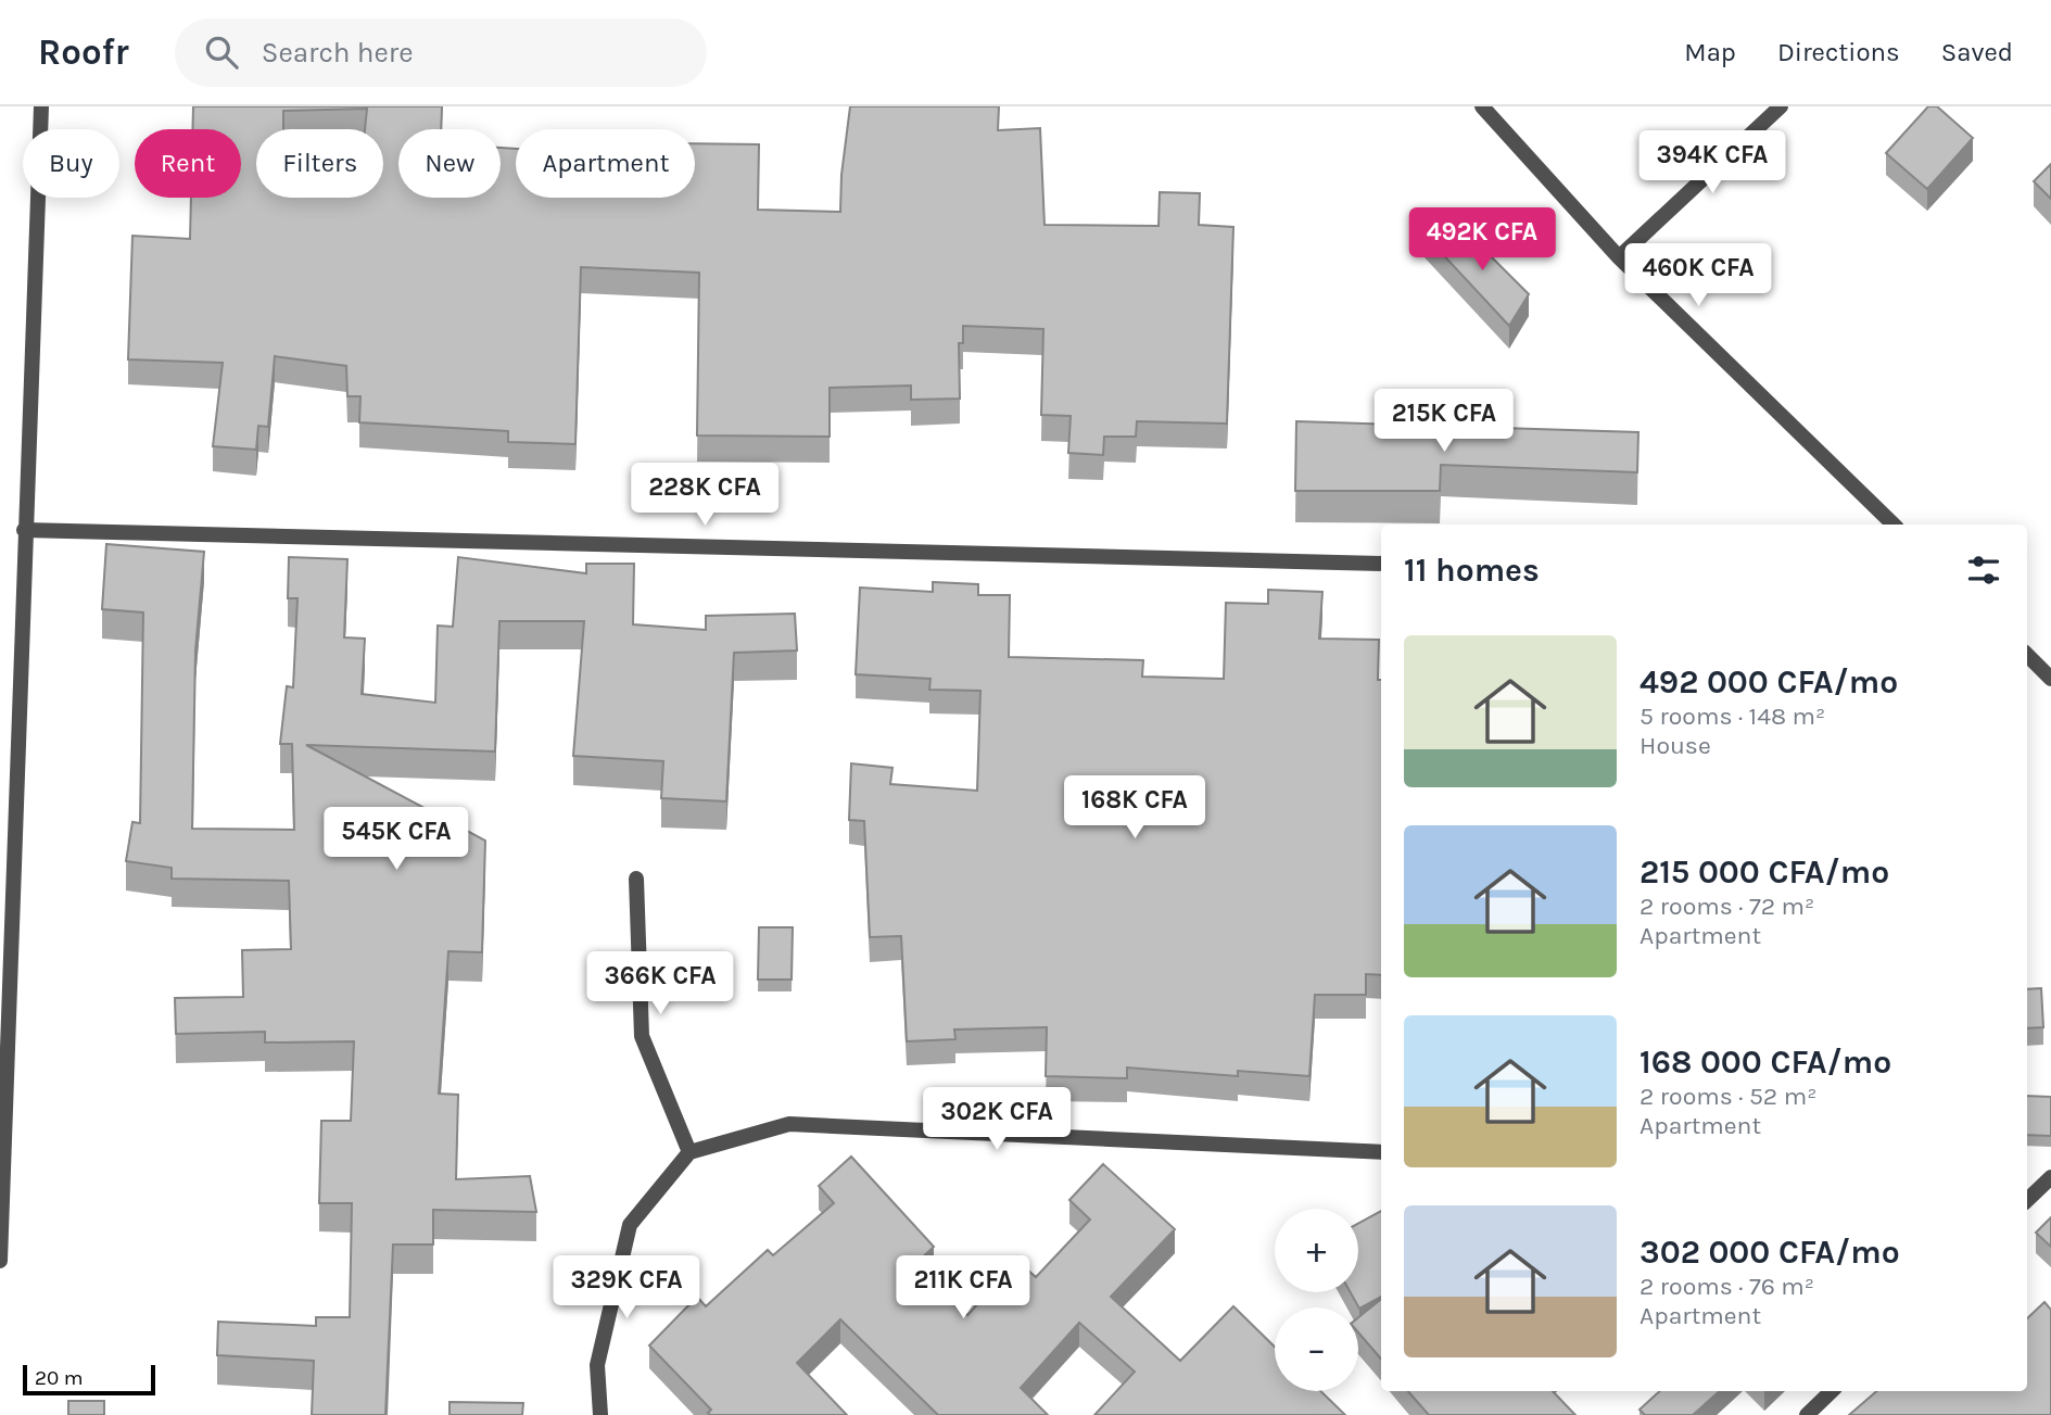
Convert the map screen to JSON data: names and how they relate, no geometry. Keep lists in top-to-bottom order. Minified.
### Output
{"scale_bar":"20 m","page":{"header":"Roofr","search":"Search here","nav":["Map","Directions","Saved"],"chip":["Buy","Rent","Filters","New","Apartment"],"price":["394K CFA","492K CFA","460K CFA","215K CFA","228K CFA","168K CFA","545K CFA","366K CFA","302K CFA","329K CFA","211K CFA"],"heading":"11 homes","list":[{"name":"492 000 CFA/mo","note":"5 rooms · 148 m² · House"},{"name":"215 000 CFA/mo","note":"2 rooms · 72 m² · Apartment"},{"name":"168 000 CFA/mo","note":"2 rooms · 52 m² · Apartment"},{"name":"302 000 CFA/mo","note":"2 rooms · 76 m² · Apartment"}],"map_buttons":["+","−"],"scale":"20 m"}}
